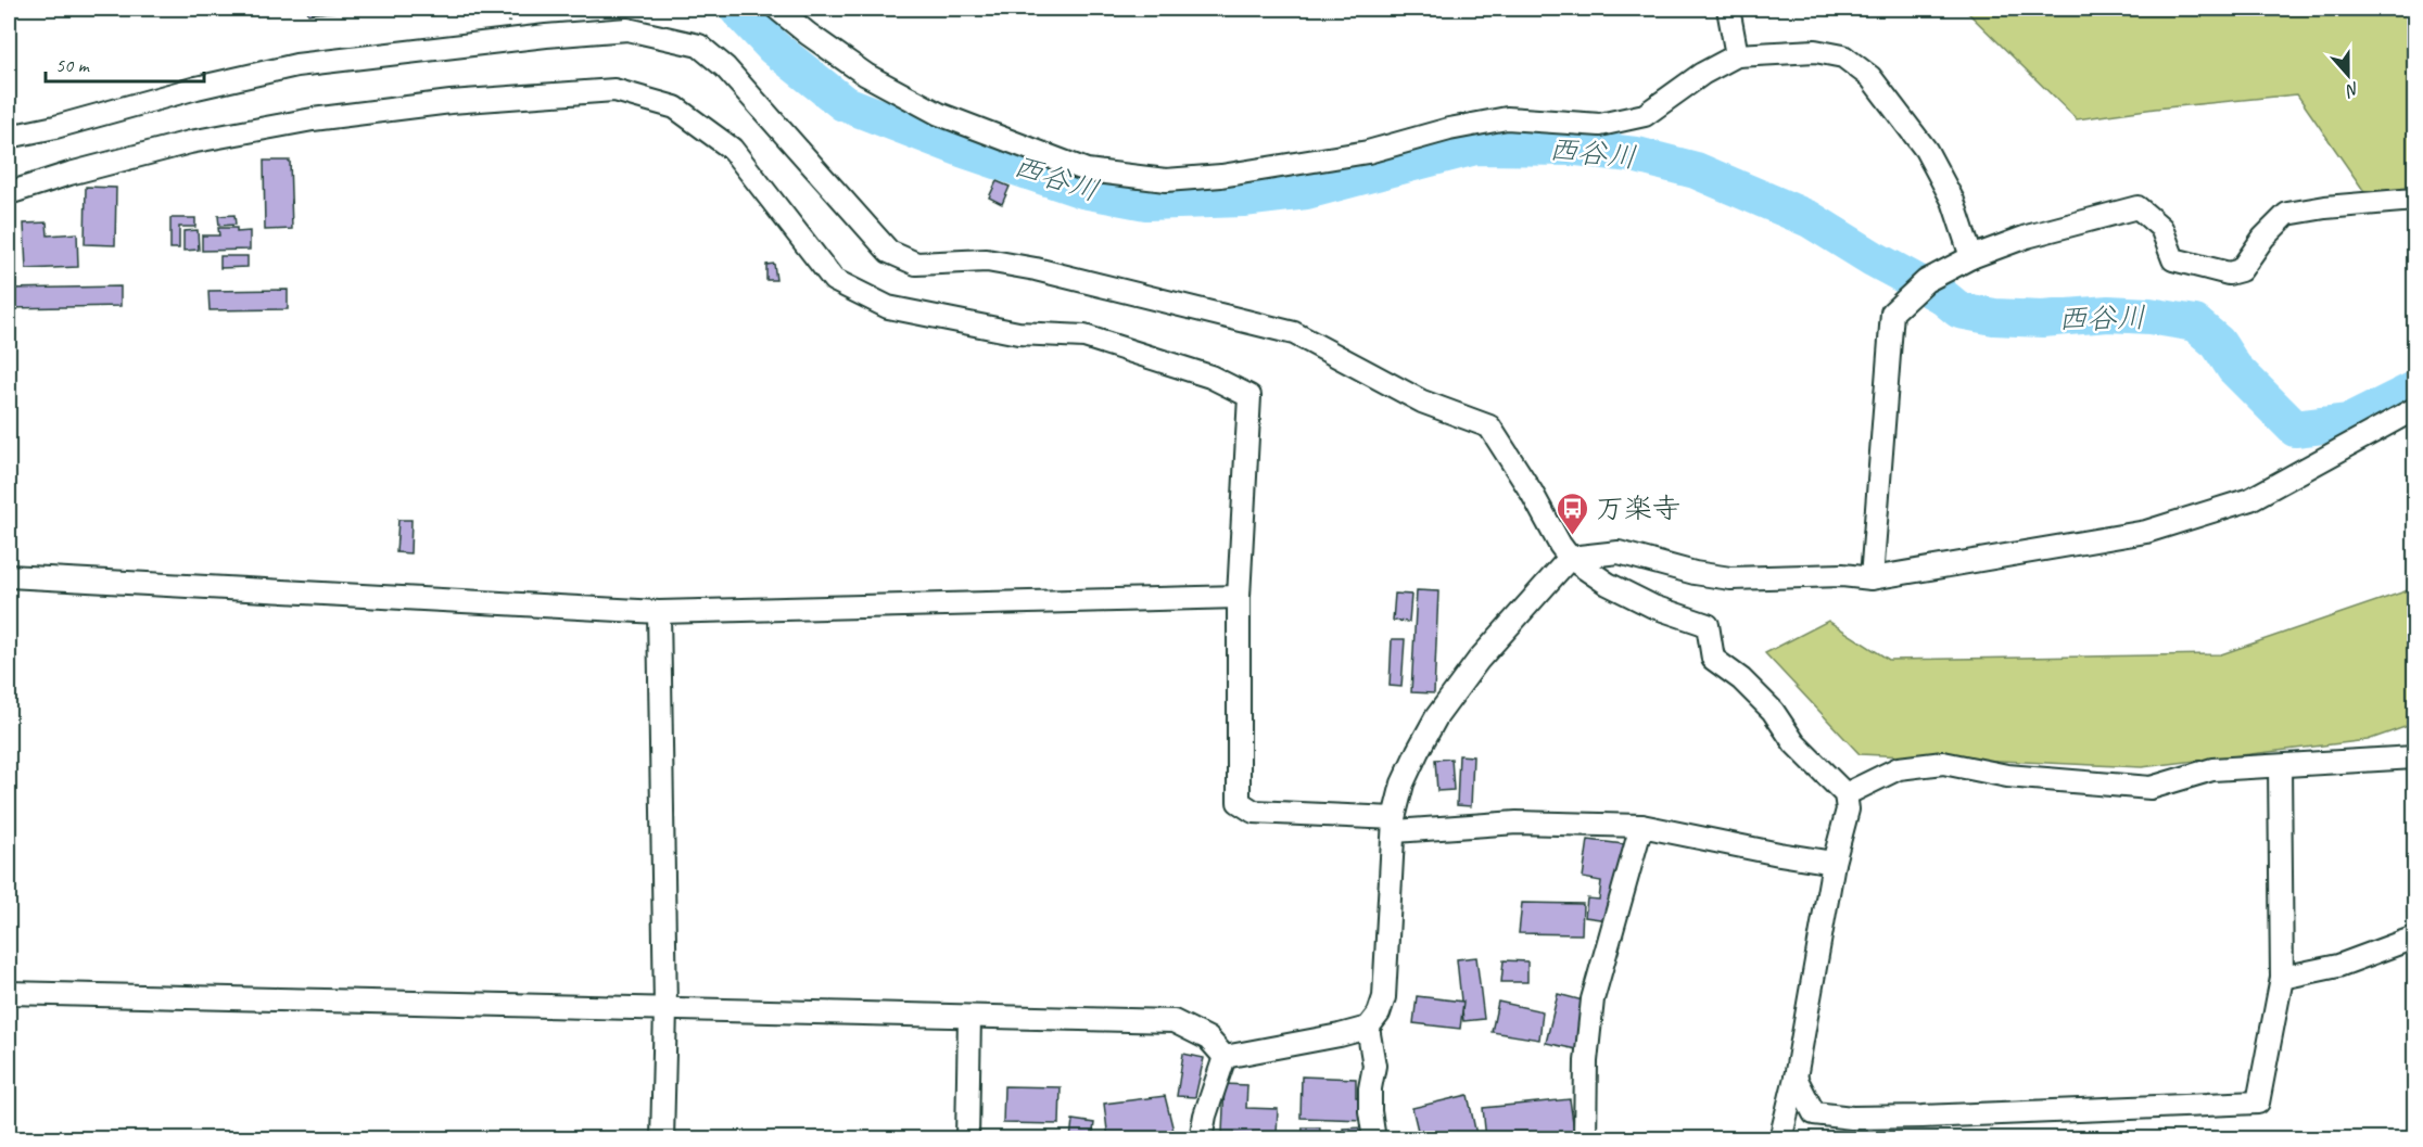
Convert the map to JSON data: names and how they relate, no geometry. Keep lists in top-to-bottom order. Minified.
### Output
{"water":["西谷川"],"places":{"bus stop":["万楽寺"]},"scale_bar":"50 m","north":"bottom"}
